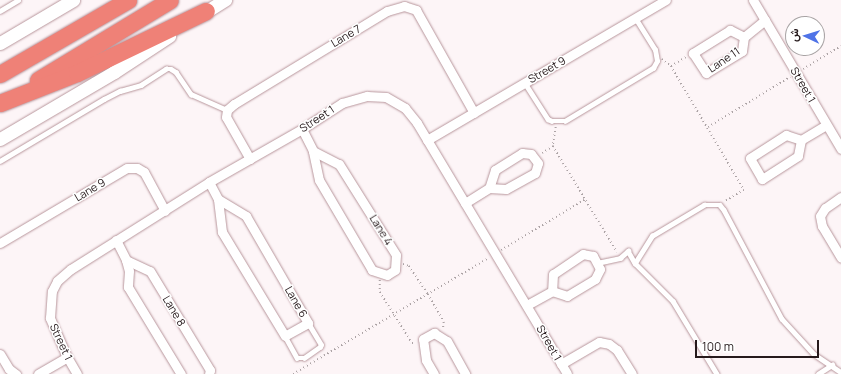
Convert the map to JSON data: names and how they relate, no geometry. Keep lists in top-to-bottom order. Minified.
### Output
{"streets":{"street":["Lane 7","Lane 11","Street 9","Street 1","Lane 9","Lane 4","Lane 6","Lane 8"]},"crossings":[["Lane 7","Street 9"],["Lane 11","Street 1"],["Street 9","Street 1"],["Street 1","Lane 9"]],"scale_bar":"100 m","north":"left"}
